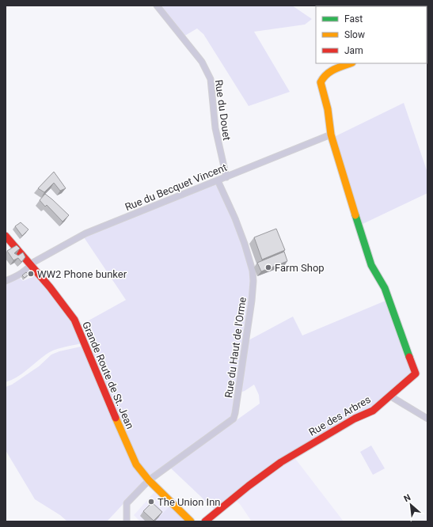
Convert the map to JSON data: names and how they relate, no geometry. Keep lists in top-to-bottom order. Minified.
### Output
{"streets":{"street":["Rue du Douet","Rue du Becquet Vincent","Rue du Haut de l'Orme","Grande Route de St. Jean","Rue des Arbres"]},"crossings":[["Rue du Douet","Rue du Becquet Vincent"],["Rue du Becquet Vincent","Rue du Haut de l'Orme"],["Rue du Becquet Vincent","Grande Route de St. Jean"],["Rue du Becquet Vincent","Rue des Arbres"],["Rue du Haut de l'Orme","Grande Route de St. Jean"]],"places":["Farm Shop","WW2 Phone bunker","The Union Inn"],"legend":["Fast","Slow","Jam"],"north":"top left"}
